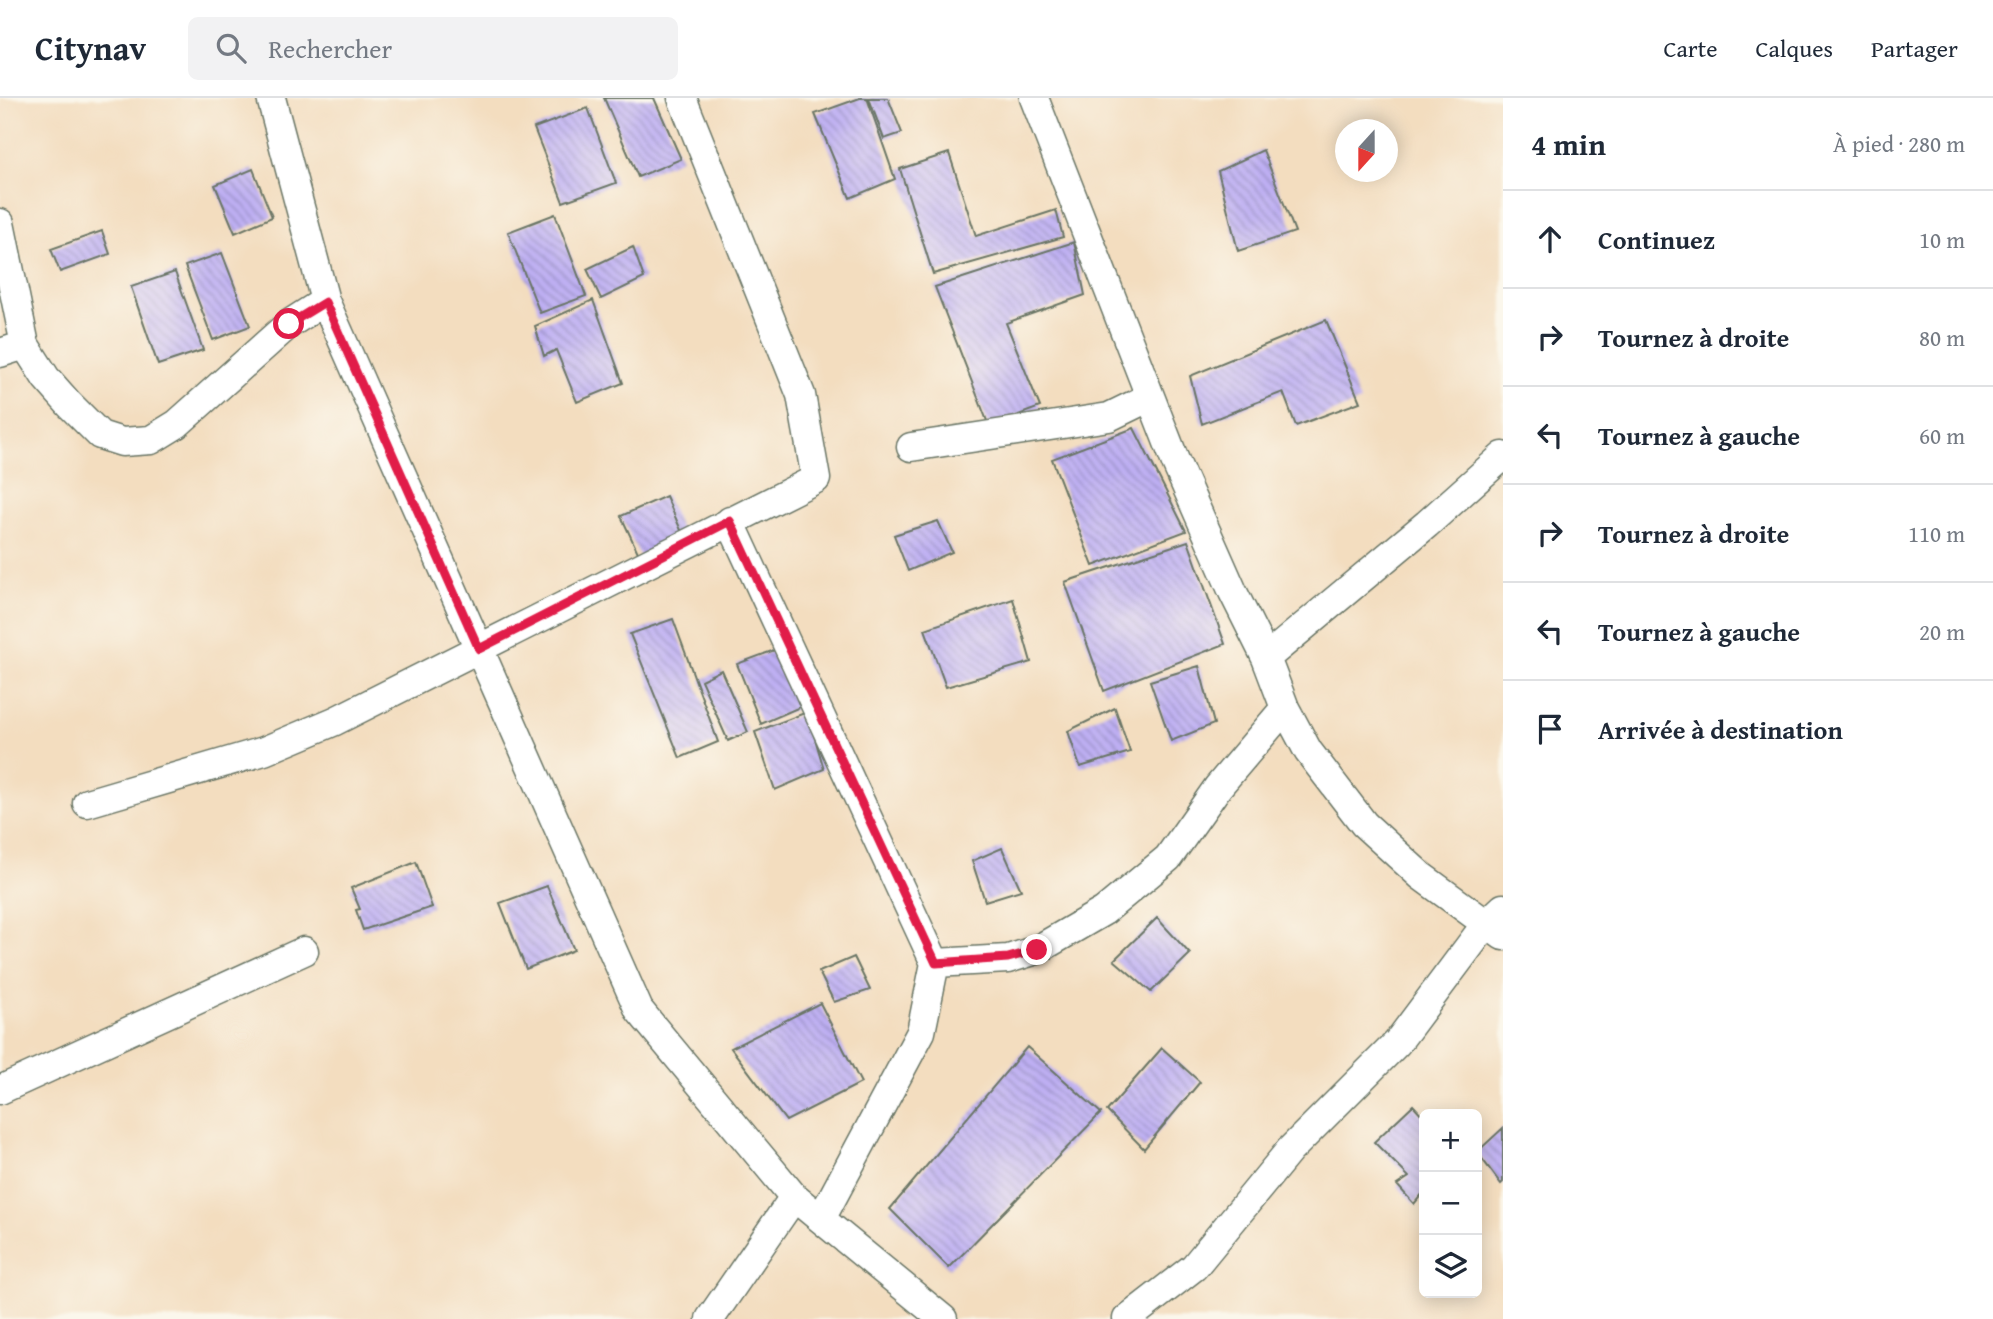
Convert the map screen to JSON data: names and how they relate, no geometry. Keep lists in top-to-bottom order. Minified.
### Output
{"north":"bottom","page":{"header":"Citynav","search":"Rechercher","nav":["Carte","Calques","Partager"],"heading":["4 min","À pied · 280 m"],"list":[["Continuez","10 m"],["Tournez à droite","80 m"],["Tournez à gauche","60 m"],["Tournez à droite","110 m"],["Tournez à gauche","20 m"],"Arrivée à destination"],"map_buttons":["+","−"]}}
